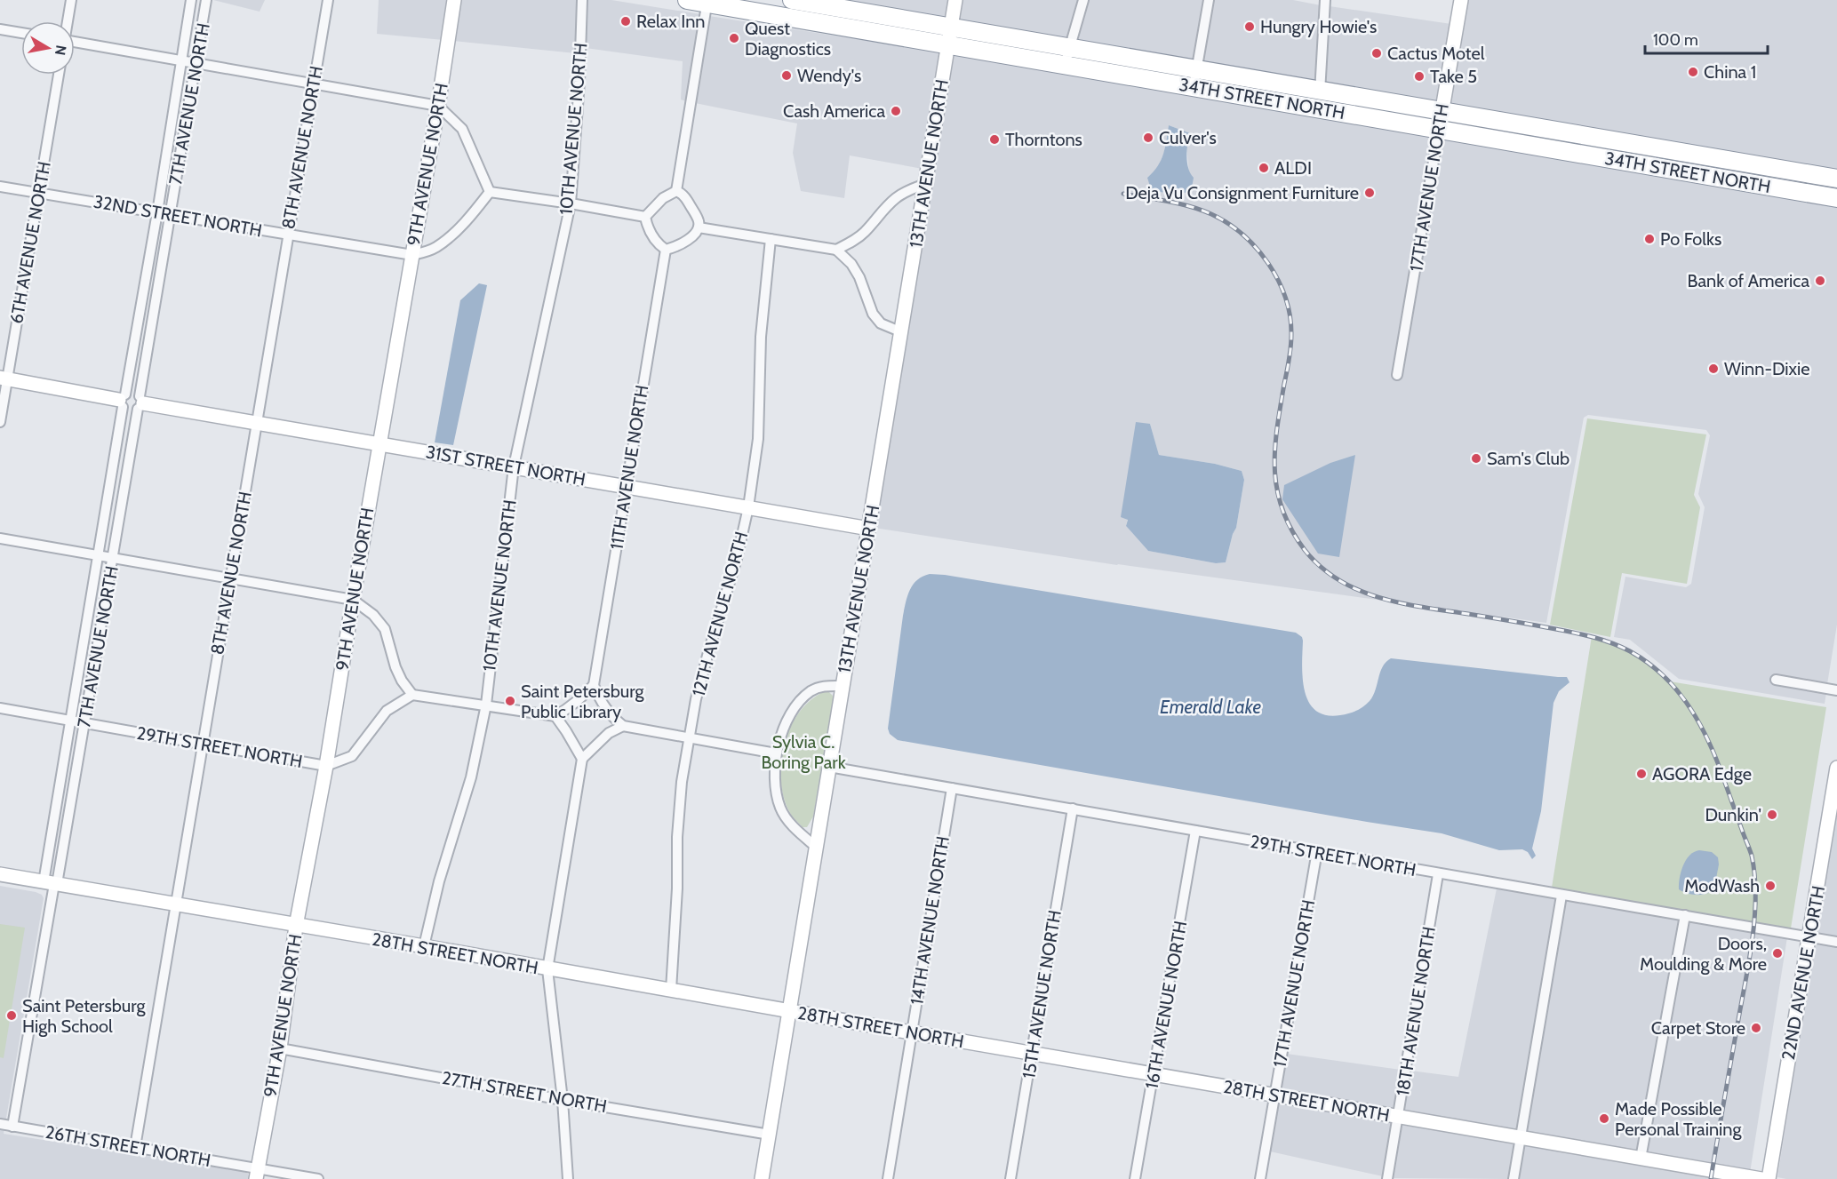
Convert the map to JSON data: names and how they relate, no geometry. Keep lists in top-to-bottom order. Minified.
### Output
{"streets":{"highway":["34TH STREET NORTH"],"street":["7TH AVENUE NORTH","10TH AVENUE NORTH","8TH AVENUE NORTH","13TH AVENUE NORTH","9TH AVENUE NORTH","17TH AVENUE NORTH","32ND STREET NORTH","6TH AVENUE NORTH","31ST STREET NORTH","11TH AVENUE NORTH","12TH AVENUE NORTH","29TH STREET NORTH","14TH AVENUE NORTH","28TH STREET NORTH","22ND AVENUE NORTH","15TH AVENUE NORTH","16TH AVENUE NORTH","18TH AVENUE NORTH","27TH STREET NORTH","26TH STREET NORTH"]},"crossings":[["34TH STREET NORTH","13TH AVENUE NORTH"],["34TH STREET NORTH","17TH AVENUE NORTH"],["7TH AVENUE NORTH","32ND STREET NORTH"],["7TH AVENUE NORTH","31ST STREET NORTH"],["7TH AVENUE NORTH","29TH STREET NORTH"],["7TH AVENUE NORTH","28TH STREET NORTH"],["7TH AVENUE NORTH","26TH STREET NORTH"],["10TH AVENUE NORTH","31ST STREET NORTH"],["10TH AVENUE NORTH","28TH STREET NORTH"],["8TH AVENUE NORTH","32ND STREET NORTH"],["8TH AVENUE NORTH","31ST STREET NORTH"],["8TH AVENUE NORTH","29TH STREET NORTH"],["8TH AVENUE NORTH","28TH STREET NORTH"],["8TH AVENUE NORTH","26TH STREET NORTH"],["13TH AVENUE NORTH","31ST STREET NORTH"],["13TH AVENUE NORTH","29TH STREET NORTH"],["13TH AVENUE NORTH","28TH STREET NORTH"],["13TH AVENUE NORTH","27TH STREET NORTH"],["9TH AVENUE NORTH","32ND STREET NORTH"],["9TH AVENUE NORTH","31ST STREET NORTH"],["9TH AVENUE NORTH","29TH STREET NORTH"],["9TH AVENUE NORTH","28TH STREET NORTH"],["9TH AVENUE NORTH","27TH STREET NORTH"],["9TH AVENUE NORTH","26TH STREET NORTH"],["17TH AVENUE NORTH","29TH STREET NORTH"],["17TH AVENUE NORTH","28TH STREET NORTH"],["32ND STREET NORTH","6TH AVENUE NORTH"],["31ST STREET NORTH","11TH AVENUE NORTH"],["31ST STREET NORTH","12TH AVENUE NORTH"],["12TH AVENUE NORTH","28TH STREET NORTH"],["29TH STREET NORTH","14TH AVENUE NORTH"],["29TH STREET NORTH","22ND AVENUE NORTH"],["29TH STREET NORTH","15TH AVENUE NORTH"],["29TH STREET NORTH","16TH AVENUE NORTH"],["29TH STREET NORTH","18TH AVENUE NORTH"],["14TH AVENUE NORTH","28TH STREET NORTH"],["28TH STREET NORTH","15TH AVENUE NORTH"],["28TH STREET NORTH","16TH AVENUE NORTH"],["28TH STREET NORTH","18TH AVENUE NORTH"]],"water":["Emerald Lake"],"parks":["Sylvia C. Boring Park"],"places":["Relax Inn","Hungry Howie's","Quest Diagnostics","Cactus Motel","China 1","Wendy's","Take 5","Cash America","Culver's","Thorntons","ALDI","Deja Vu Consignment Furniture","Po Folks","Bank of America","Winn-Dixie","Sam's Club","Saint Petersburg Public Library","AGORA Edge","Dunkin'","ModWash","Doors, Moulding & More","Saint Petersburg High School","Carpet Store","Made Possible Personal Training"],"scale_bar":"100 m","north":"right"}
